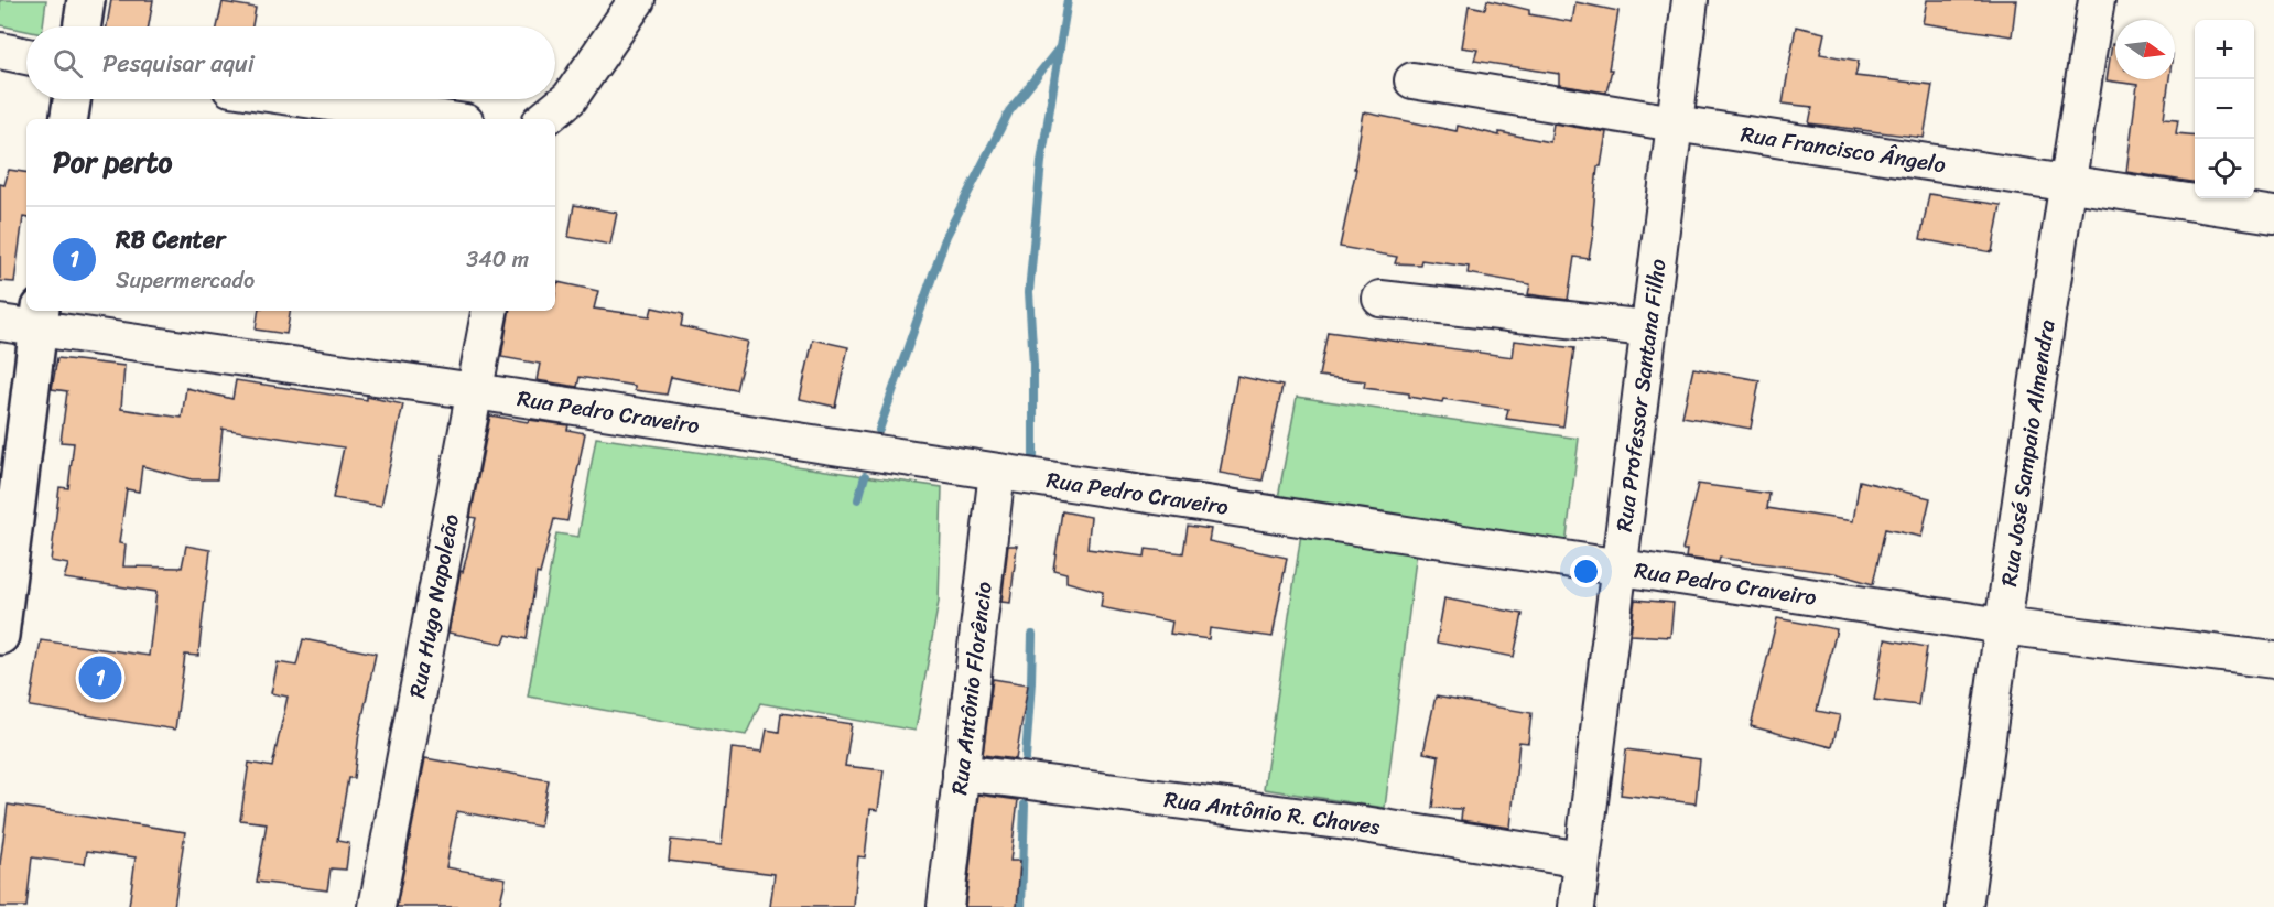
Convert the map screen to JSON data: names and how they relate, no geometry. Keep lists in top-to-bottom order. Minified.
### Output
{"streets":{"street":["Rua Francisco Ângelo","Rua Professor Santana Filho","Rua Pedro Craveiro","Rua José Sampaio Almendra","Rua Hugo Napoleão","Rua Antônio Florêncio","Rua Antônio R. Chaves"]},"crossings":[["Rua Francisco Ângelo","Rua Professor Santana Filho"],["Rua Francisco Ângelo","Rua José Sampaio Almendra"],["Rua Professor Santana Filho","Rua Pedro Craveiro"],["Rua Professor Santana Filho","Rua Antônio R. Chaves"],["Rua Pedro Craveiro","Rua José Sampaio Almendra"],["Rua Pedro Craveiro","Rua Hugo Napoleão"],["Rua Pedro Craveiro","Rua Antônio Florêncio"],["Rua Antônio Florêncio","Rua Antônio R. Chaves"]],"north":"right","page":{"map_buttons":["+","−"],"search":"Pesquisar aqui","heading":"Por perto","list":[{"mark":"1","name":"RB Center","note":"Supermercado","value":"340 m"}],"pins":"1"}}
